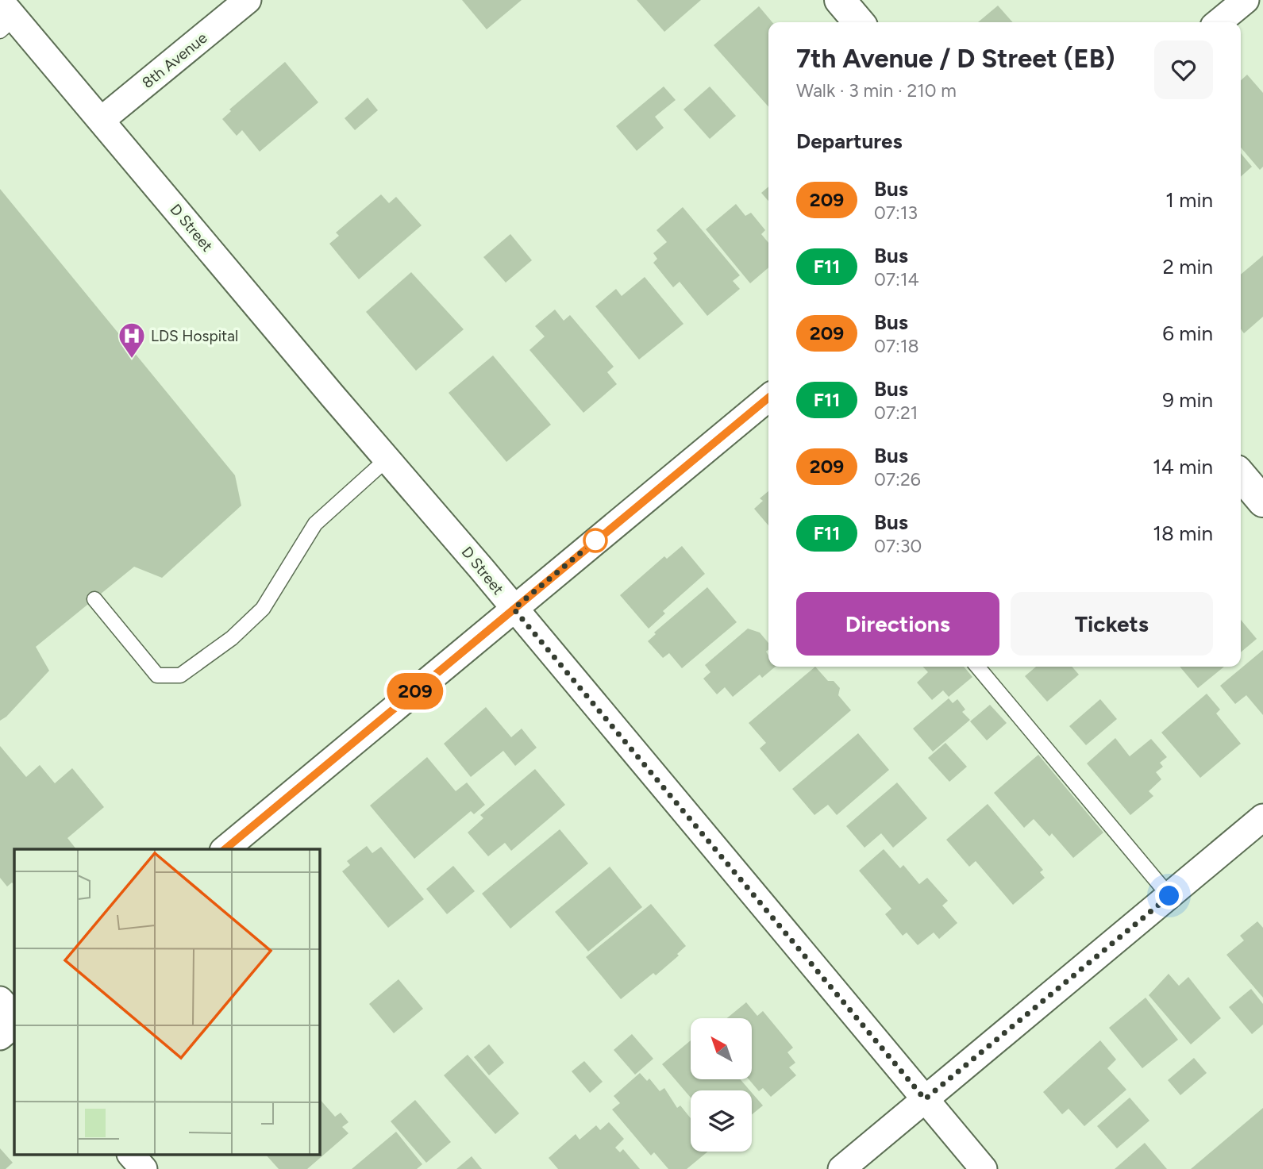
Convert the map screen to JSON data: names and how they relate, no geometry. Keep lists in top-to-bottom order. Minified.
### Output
{"streets":{"street":["8th Avenue","D Street"]},"crossings":[["8th Avenue","D Street"]],"places":{"hospital":["LDS Hospital"]},"lines":["bus line 209"],"north":"top left","page":{"on_map":"209","heading":[["7th Avenue / D Street (EB)","Walk · 3 min · 210 m"],"Departures"],"list":[{"mark":"209","name":"Bus","note":"07:13","value":"1 min"},{"mark":"F11","name":"Bus","note":"07:14","value":"2 min"},{"mark":"209","name":"Bus","note":"07:18","value":"6 min"},{"mark":"F11","name":"Bus","note":"07:21","value":"9 min"},{"mark":"209","name":"Bus","note":"07:26","value":"14 min"},{"mark":"F11","name":"Bus","note":"07:30","value":"18 min"}],"buttons":["Directions","Tickets"]}}
